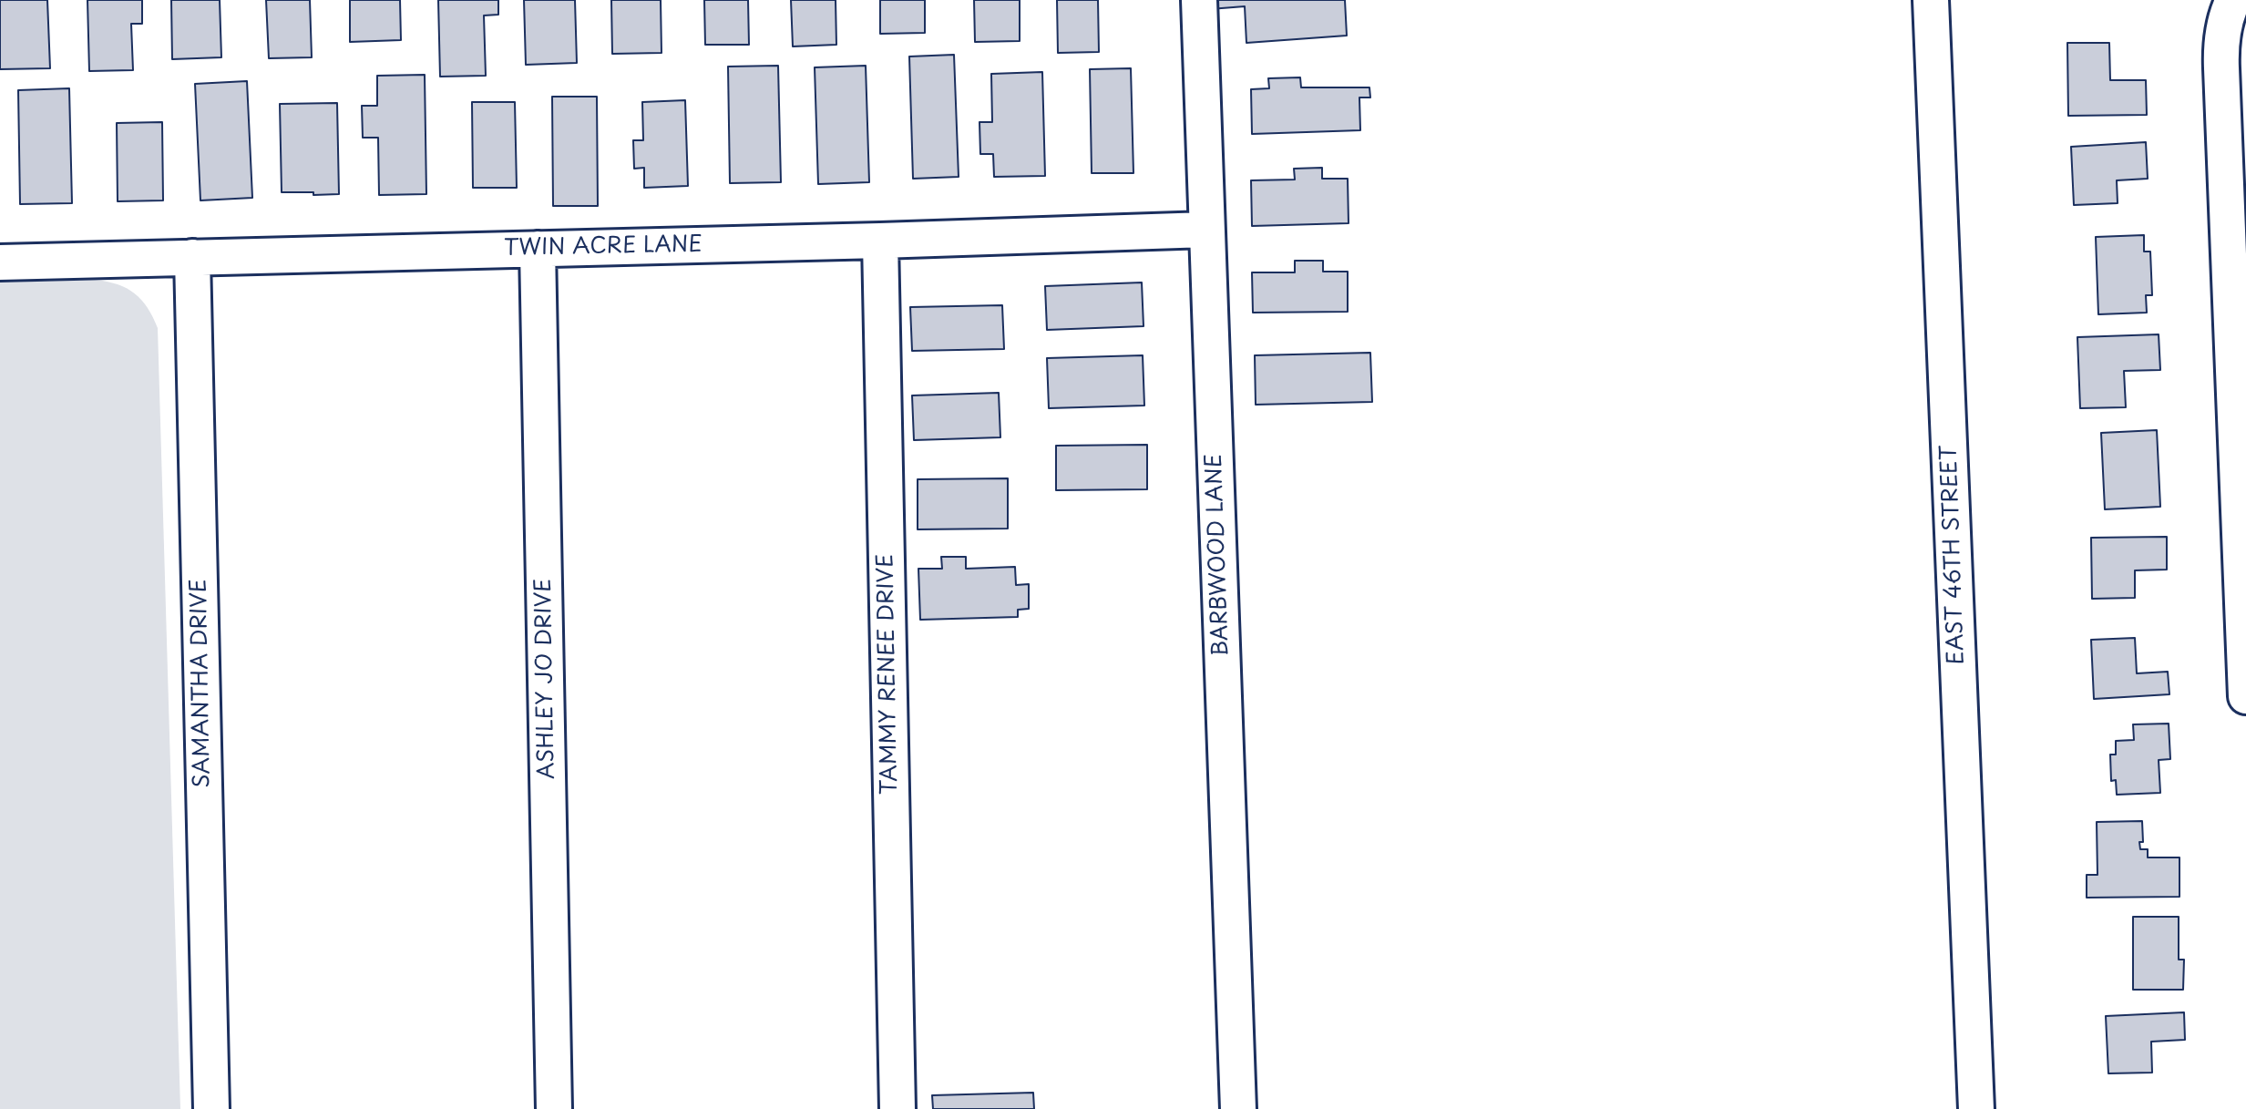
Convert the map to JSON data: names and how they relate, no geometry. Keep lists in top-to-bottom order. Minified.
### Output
{"streets":{"street":["TWIN ACRE LANE","BARBWOOD LANE","EAST 46TH STREET","TAMMY RENEE DRIVE","ASHLEY JO DRIVE","SAMANTHA DRIVE"]},"crossings":[["TWIN ACRE LANE","BARBWOOD LANE"],["TWIN ACRE LANE","TAMMY RENEE DRIVE"],["TWIN ACRE LANE","ASHLEY JO DRIVE"],["TWIN ACRE LANE","SAMANTHA DRIVE"]]}
